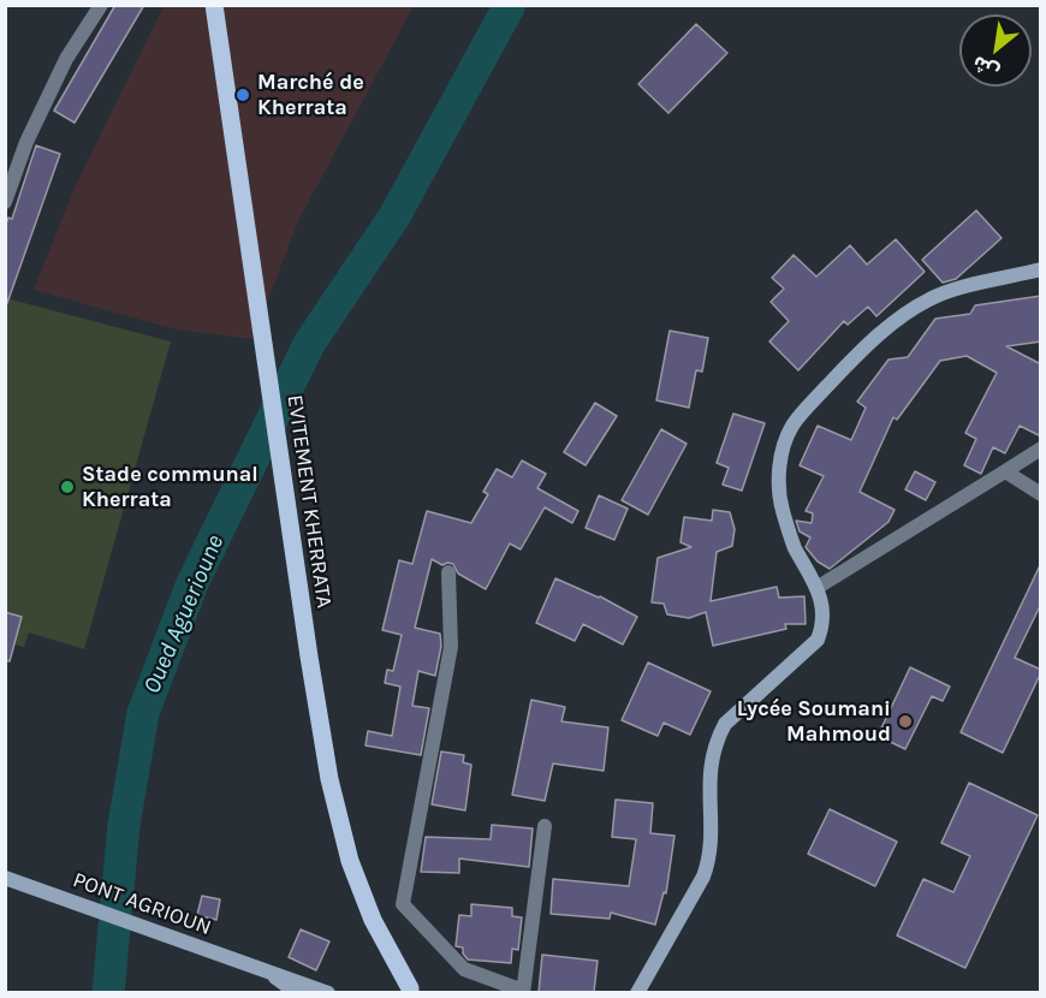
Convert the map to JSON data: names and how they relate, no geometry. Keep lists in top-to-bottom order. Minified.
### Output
{"streets":{"main road":["EVITEMENT KHERRATA","PONT AGRIOUN"]},"water":["Oued Aguerioune"],"places":["Marché de Kherrata","Stade communal Kherrata","Lycée Soumani Mahmoud"],"north":"bottom left"}
